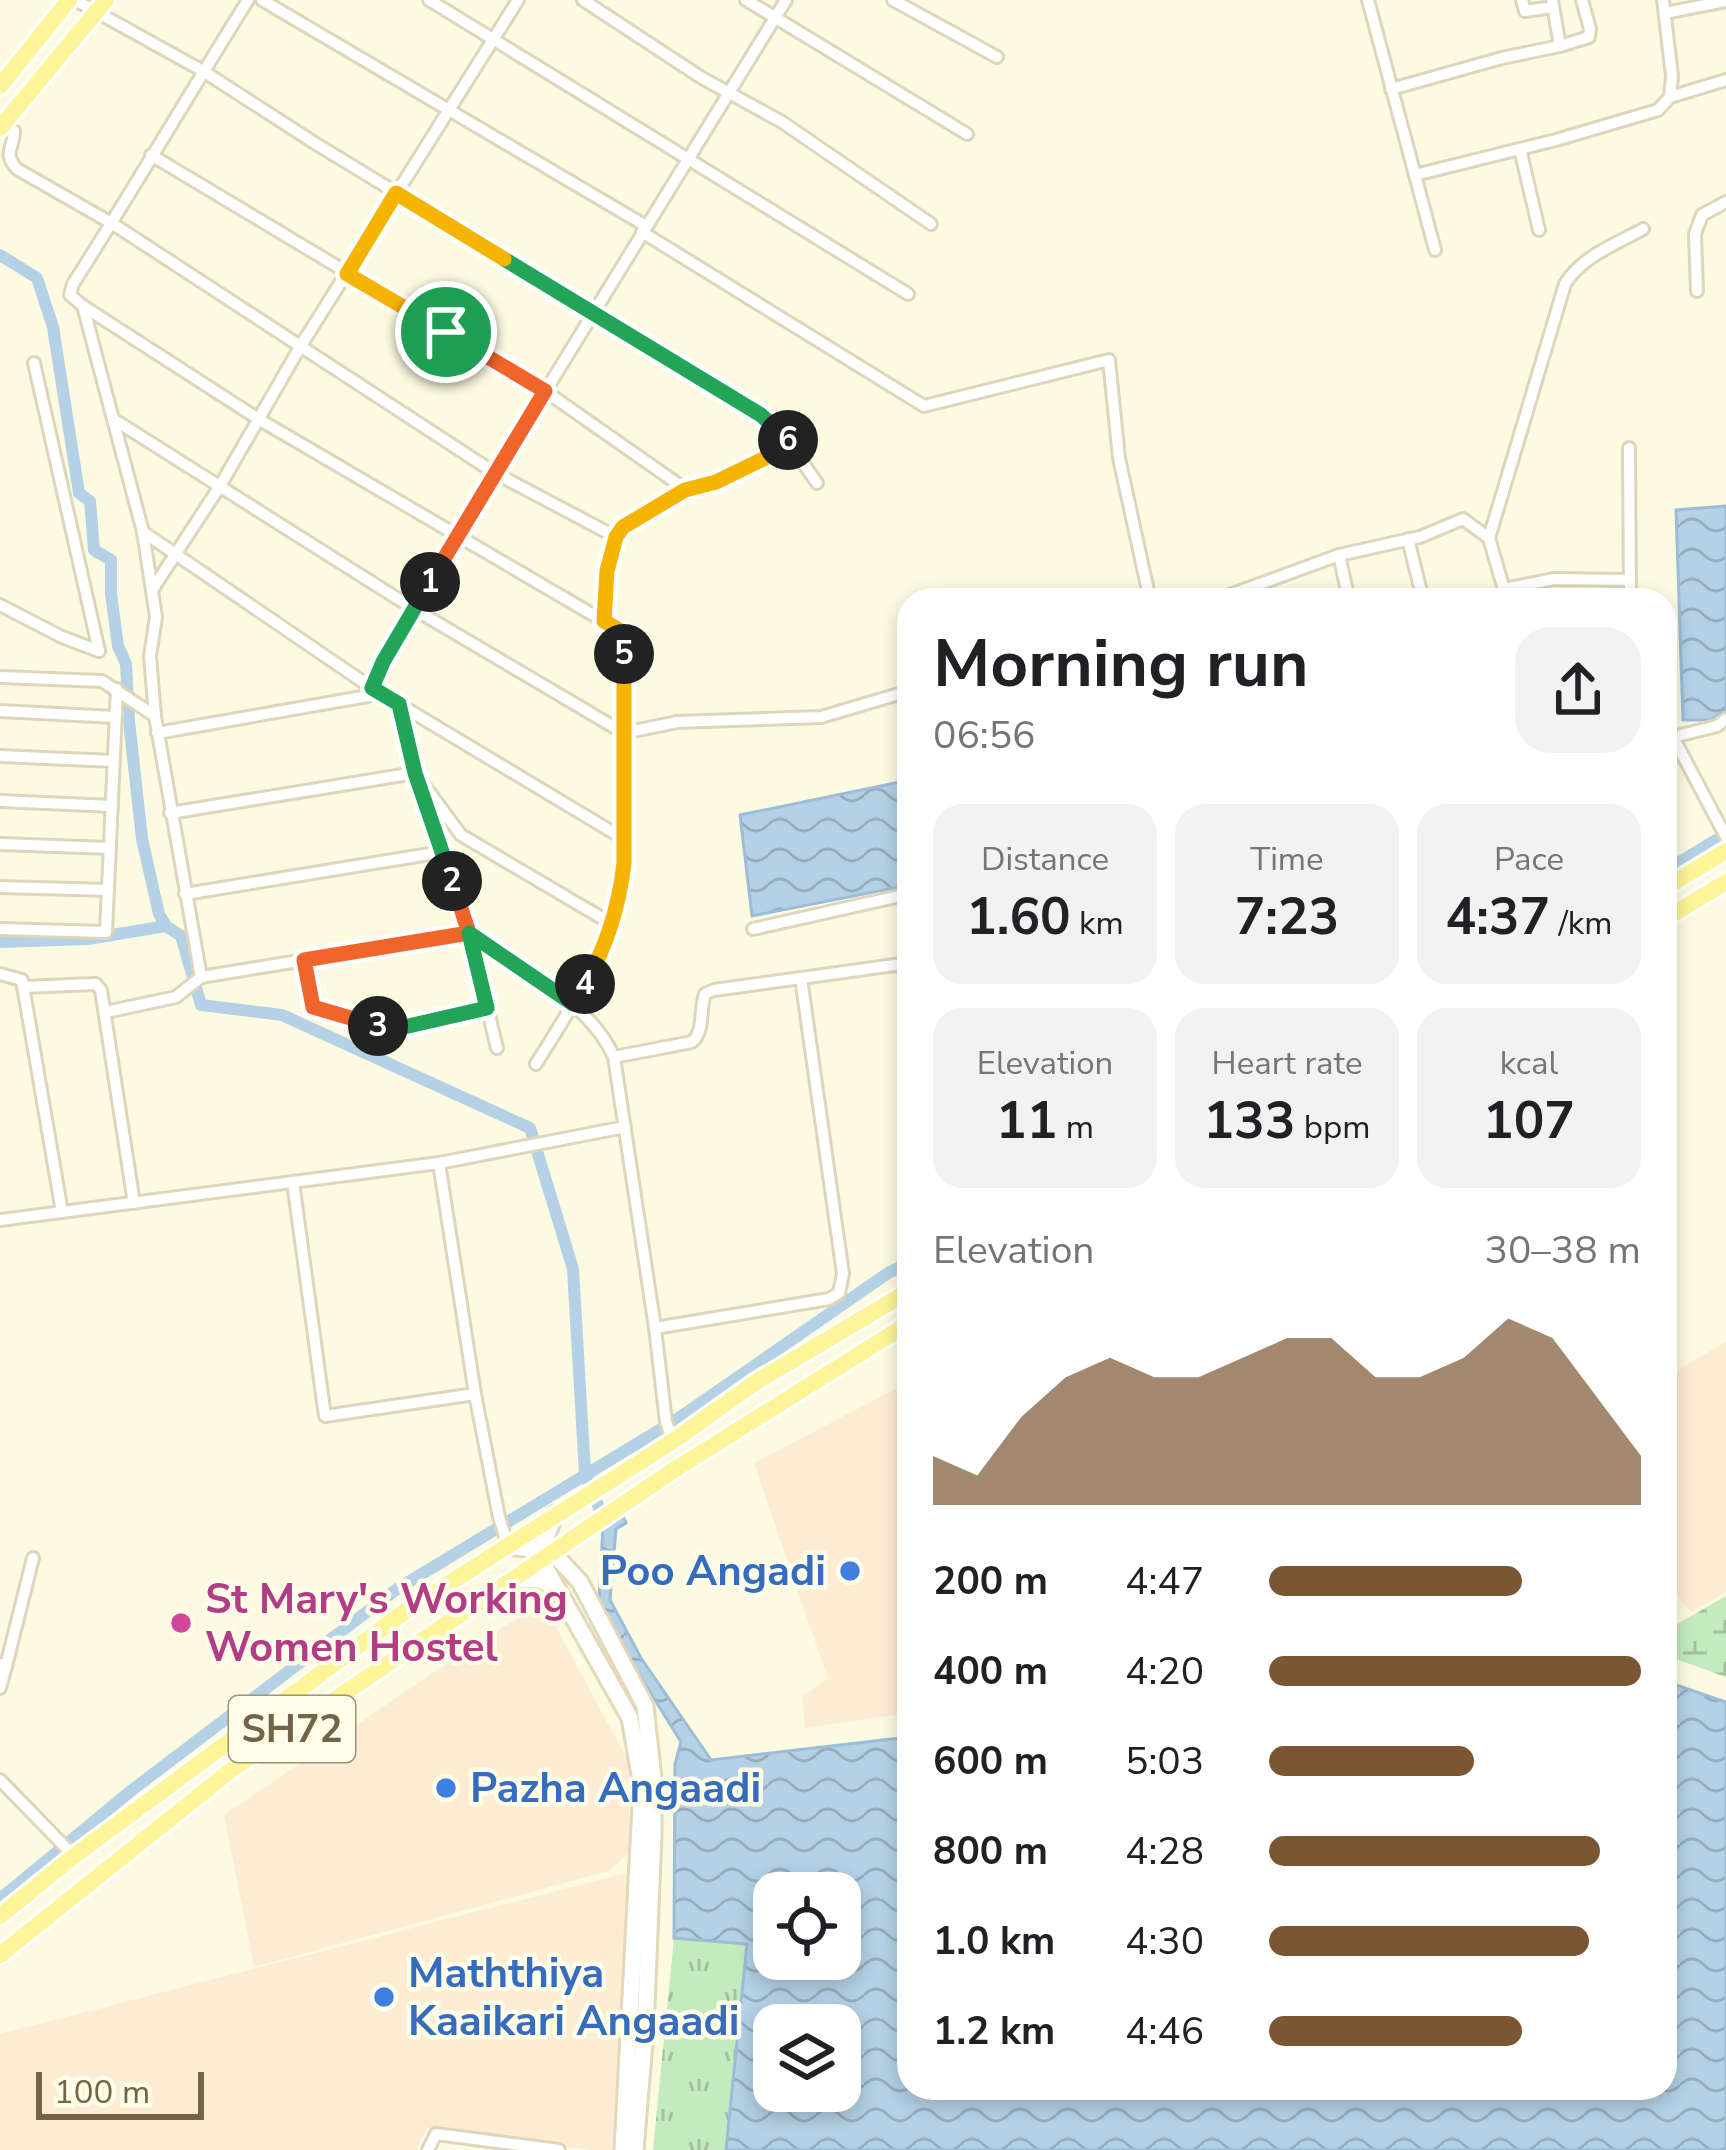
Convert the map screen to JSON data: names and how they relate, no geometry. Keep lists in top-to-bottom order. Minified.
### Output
{"streets":{"main road":["SH72"]},"places":["Poo Angadi","St Mary's Working Women Hostel","Pazha Angaadi","Maththiya Kaaikari Angaadi"],"scale_bar":"100 m","page":{"pins":["6","1","5","2","4","3"],"heading":["Morning run","06:56"],"stats":[["Distance","1.60 km"],["Time","7:23"],["Pace","4:37 /km"],["Elevation","11 m"],["Heart rate","133 bpm"],["kcal","107"]],"chart":["Elevation","30–38 m"],"list":[{"name":"200 m","note":"4:47"},{"name":"400 m","note":"4:20"},{"name":"600 m","note":"5:03"},{"name":"800 m","note":"4:28"},{"name":"1.0 km","note":"4:30"},{"name":"1.2 km","note":"4:46"}],"scale":"100 m"}}
